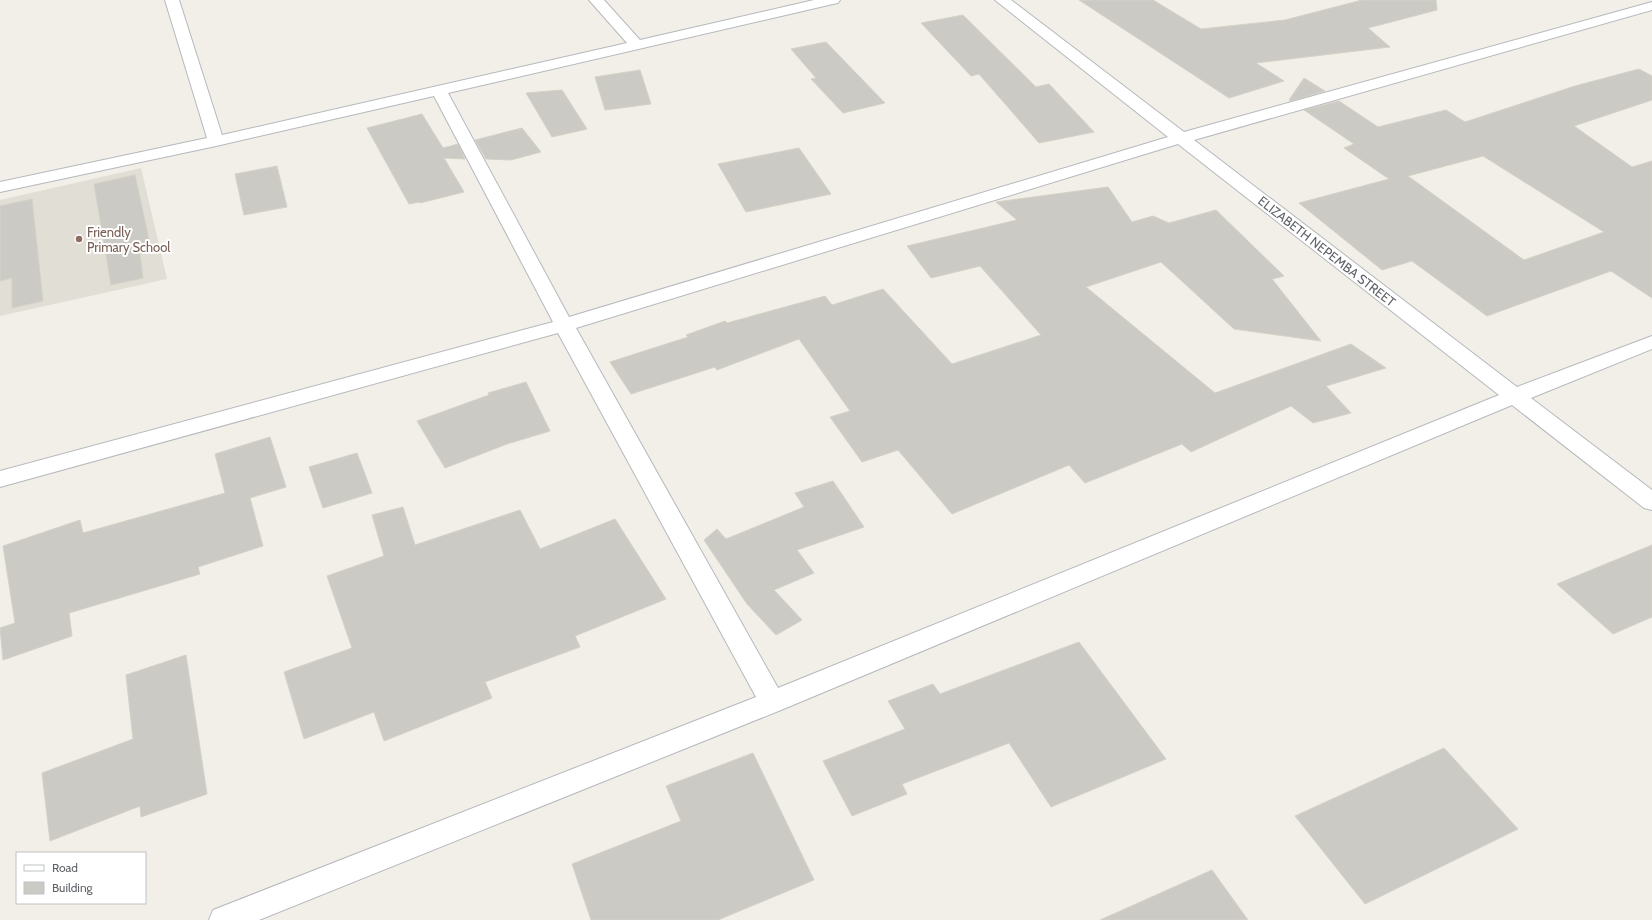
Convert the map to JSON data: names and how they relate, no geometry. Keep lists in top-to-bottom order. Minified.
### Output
{"streets":{"street":["ELIZABETH NEPEMBA STREET"]},"places":["Friendly Primary School"],"legend":["Road","Building"]}
